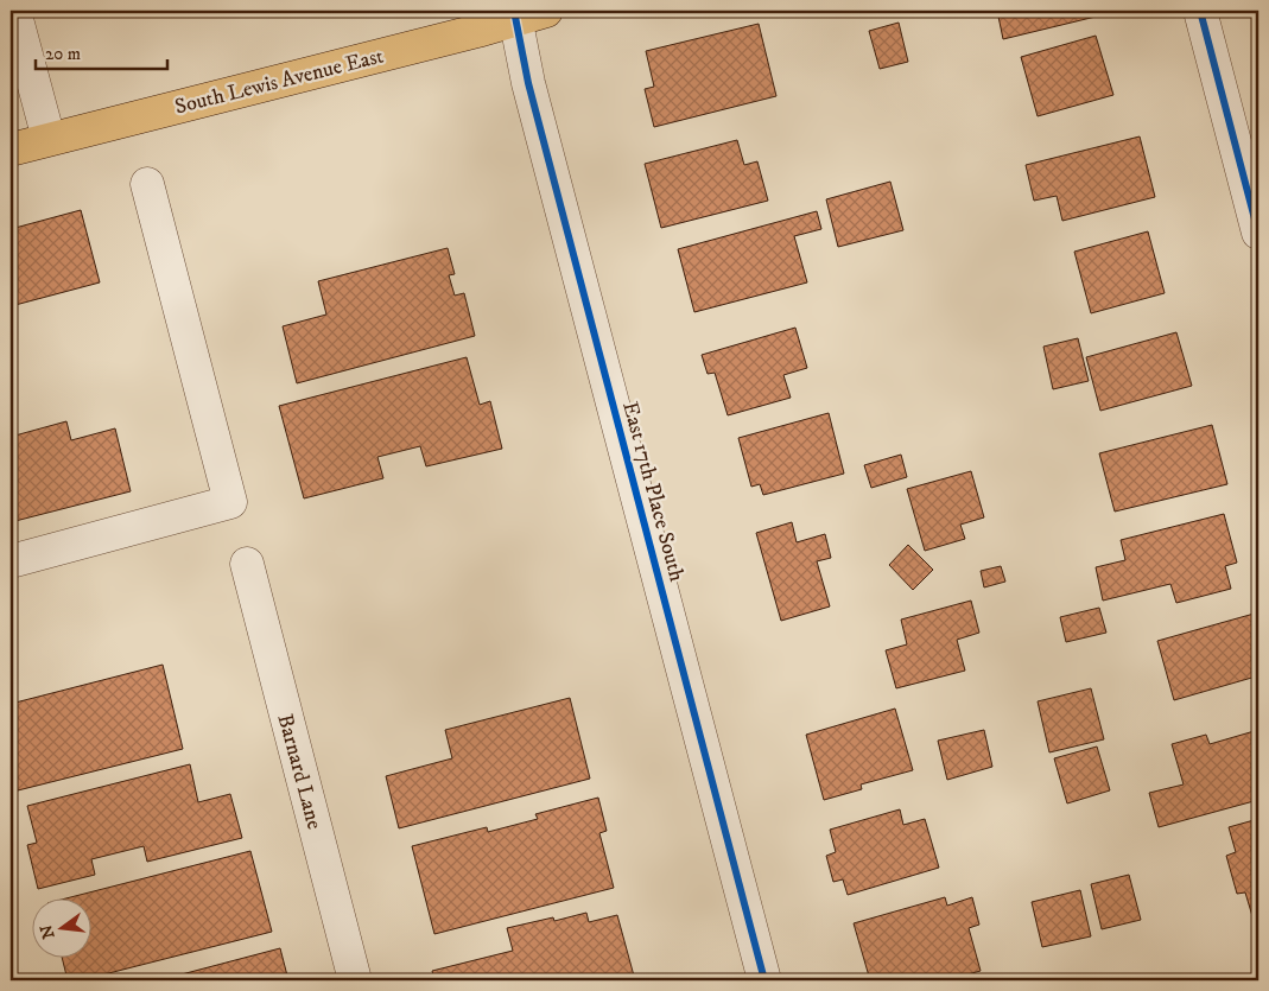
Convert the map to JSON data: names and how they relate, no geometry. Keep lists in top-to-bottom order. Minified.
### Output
{"streets":{"main road":["South Lewis Avenue East"],"street":["East 17th Place South","Barnard Lane"]},"crossings":[["South Lewis Avenue East","East 17th Place South"]],"scale_bar":"20 m","north":"left"}
